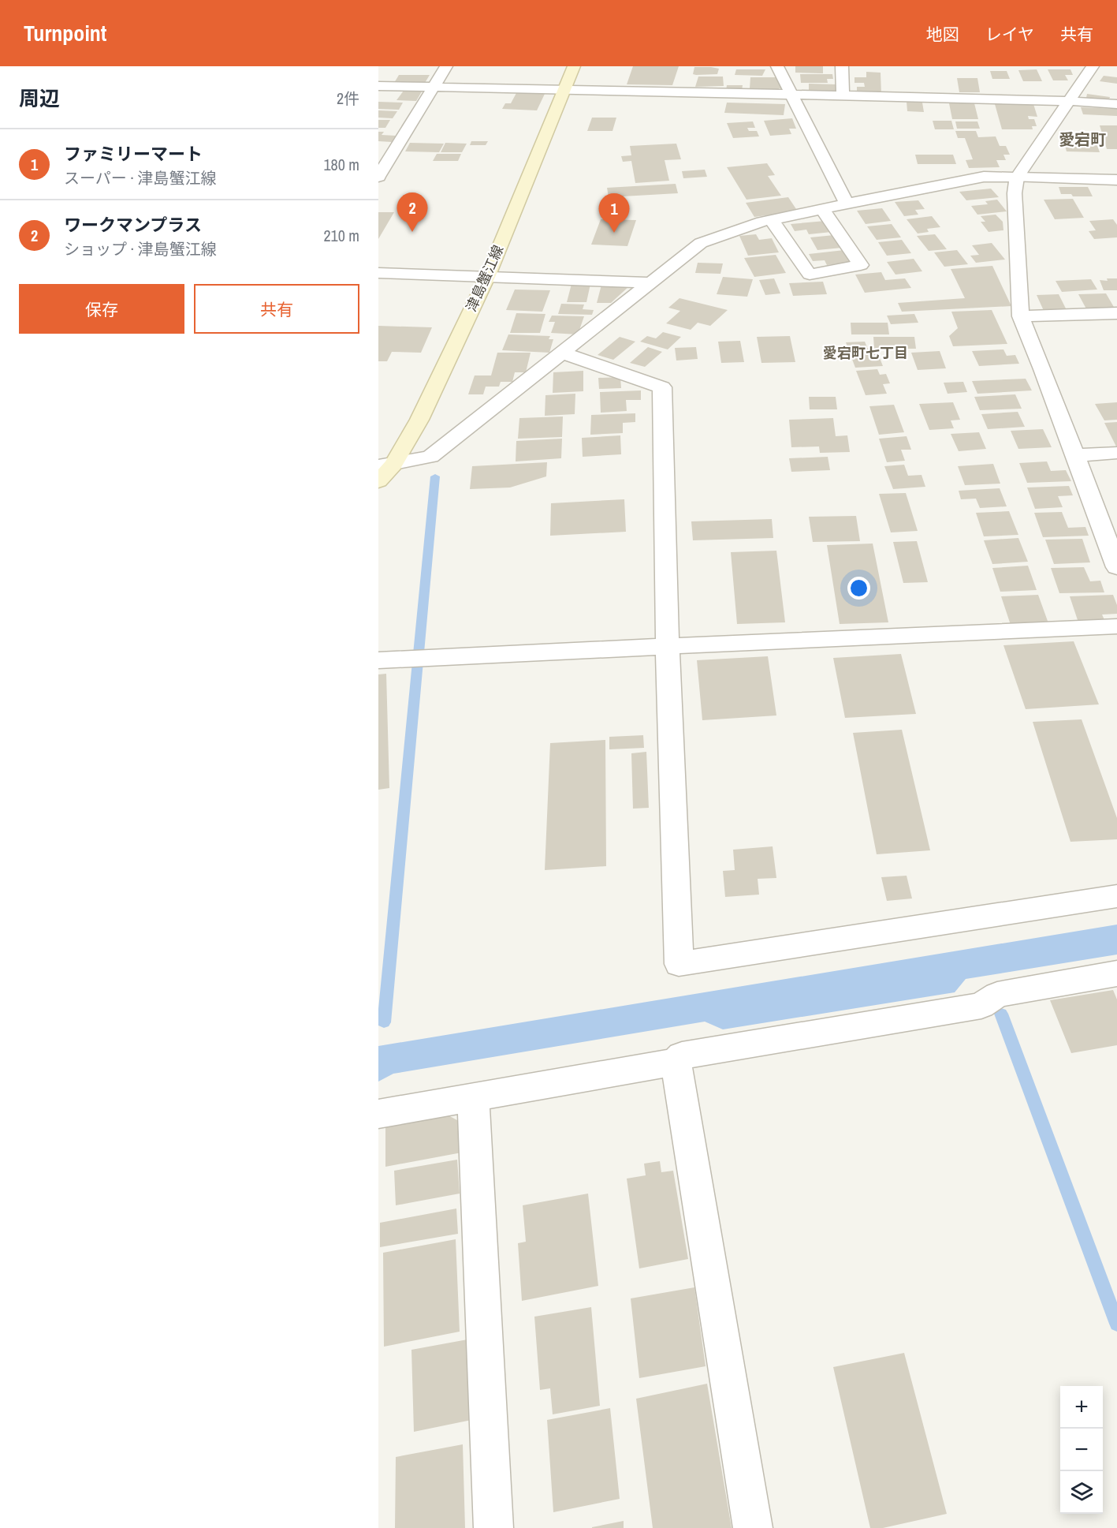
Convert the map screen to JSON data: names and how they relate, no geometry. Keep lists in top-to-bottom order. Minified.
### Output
{"streets":{"main road":["津島蟹江線"]},"districts":["愛宕町","愛宕町七丁目"],"page":{"header":"Turnpoint","nav":["地図","レイヤ","共有"],"heading":["周辺","2件"],"list":[{"mark":"1","name":"ファミリーマート","note":"スーパー · 津島蟹江線","value":"180 m"},{"mark":"2","name":"ワークマンプラス","note":"ショップ · 津島蟹江線","value":"210 m"}],"pins":["2","1"],"buttons":["保存","共有"],"map_buttons":["+","−"]}}
